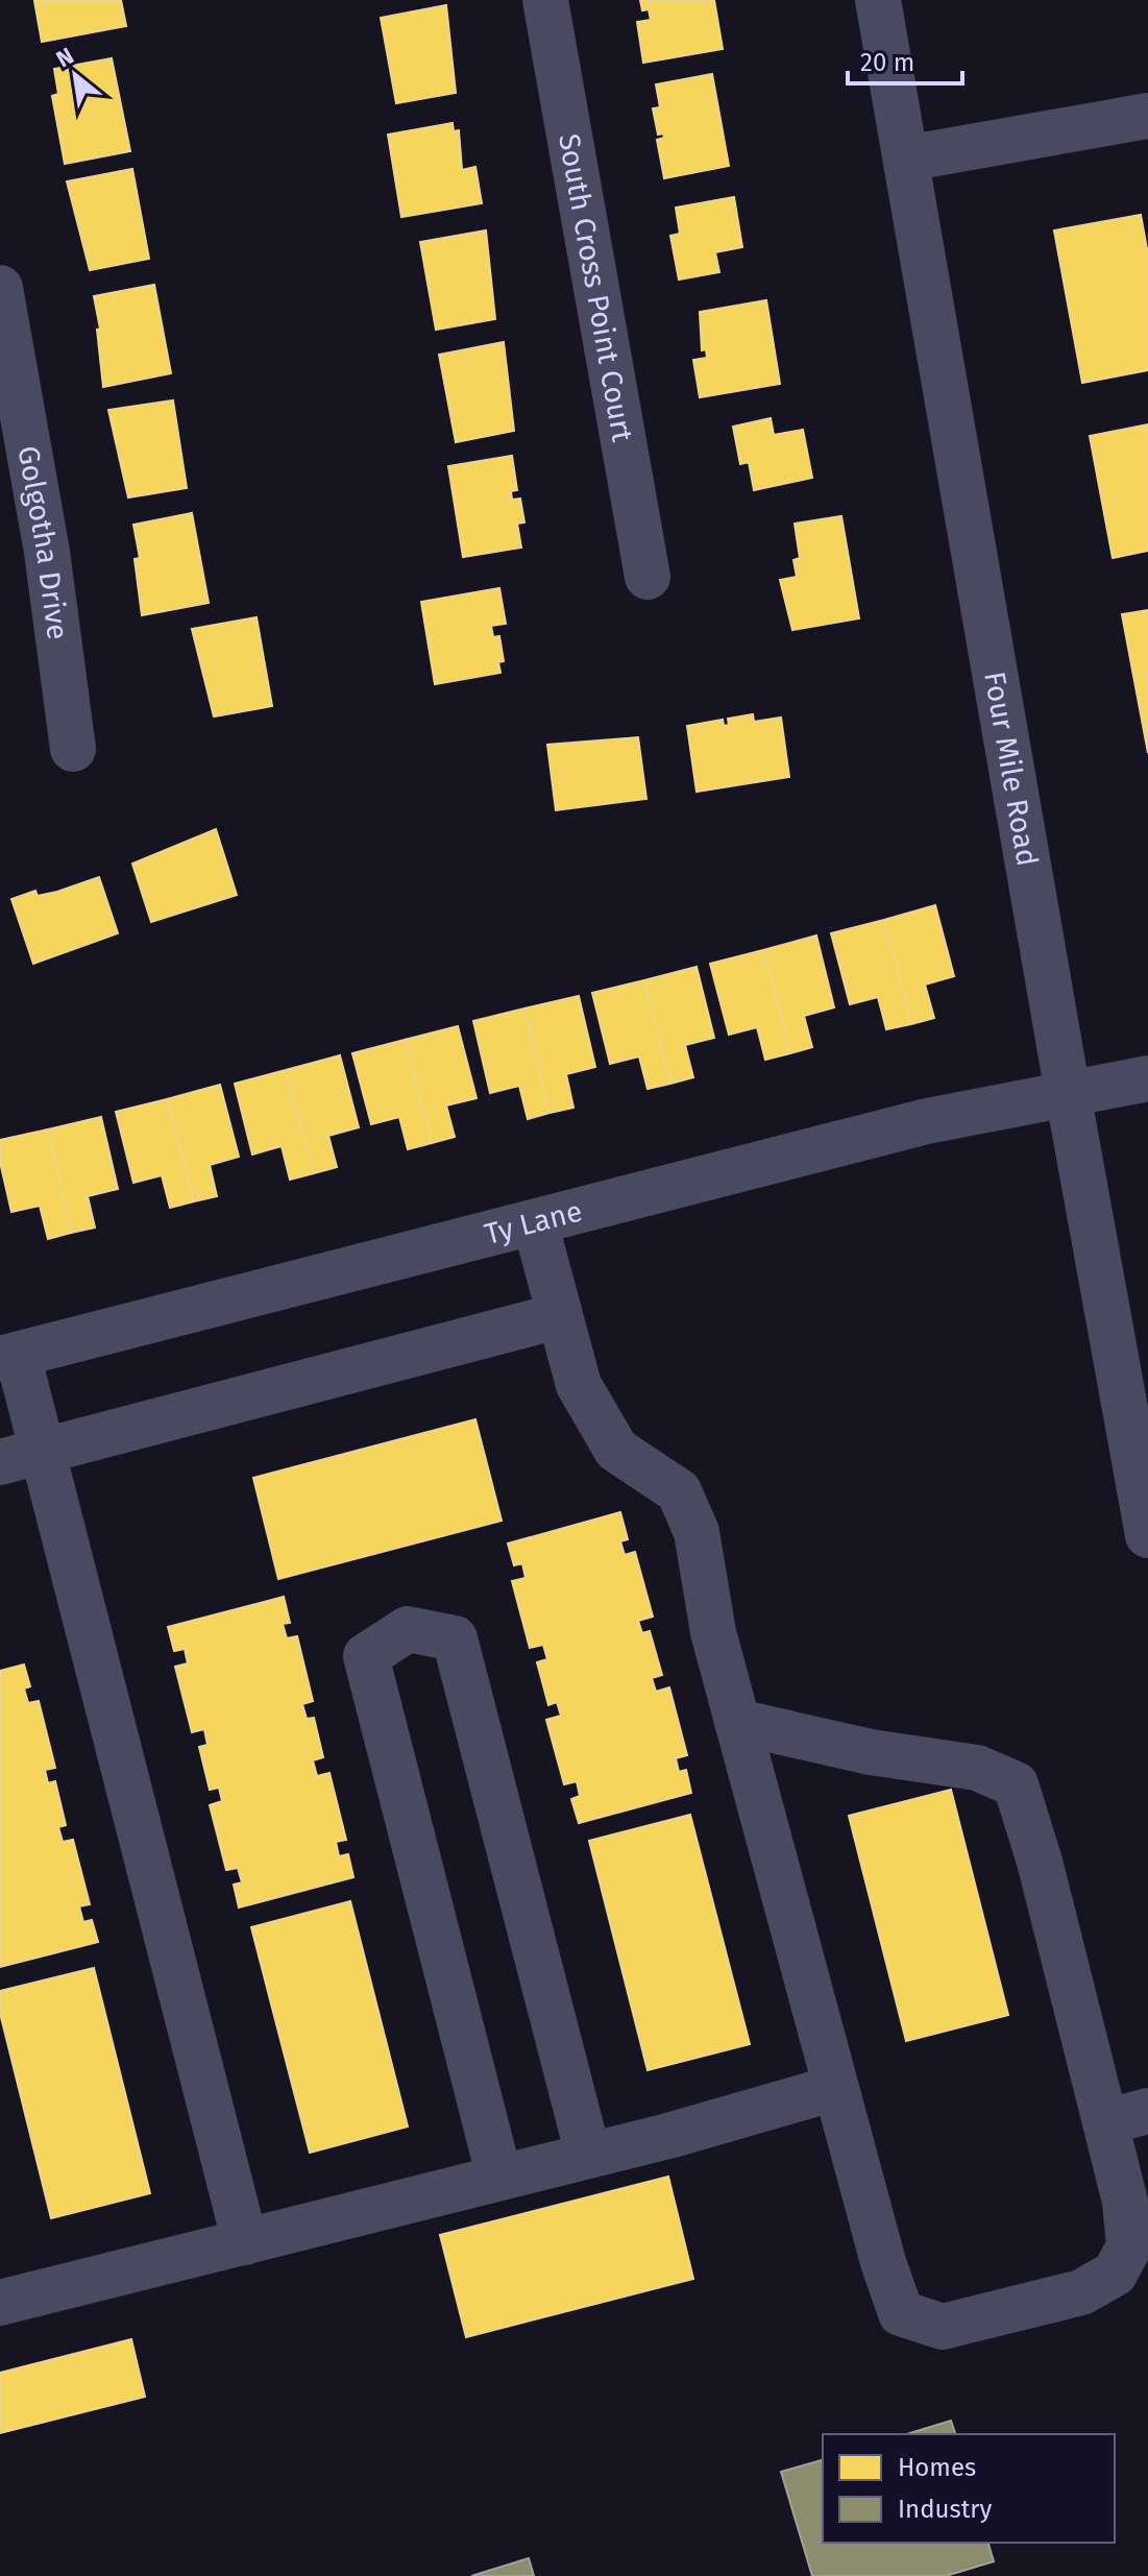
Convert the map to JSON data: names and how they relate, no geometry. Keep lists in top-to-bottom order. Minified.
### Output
{"streets":{"street":["South Cross Point Court","Golgotha Drive","Four Mile Road","Ty Lane"]},"crossings":[["Four Mile Road","Ty Lane"]],"legend":["Homes","Industry"],"scale_bar":"20 m","north":"top left"}
